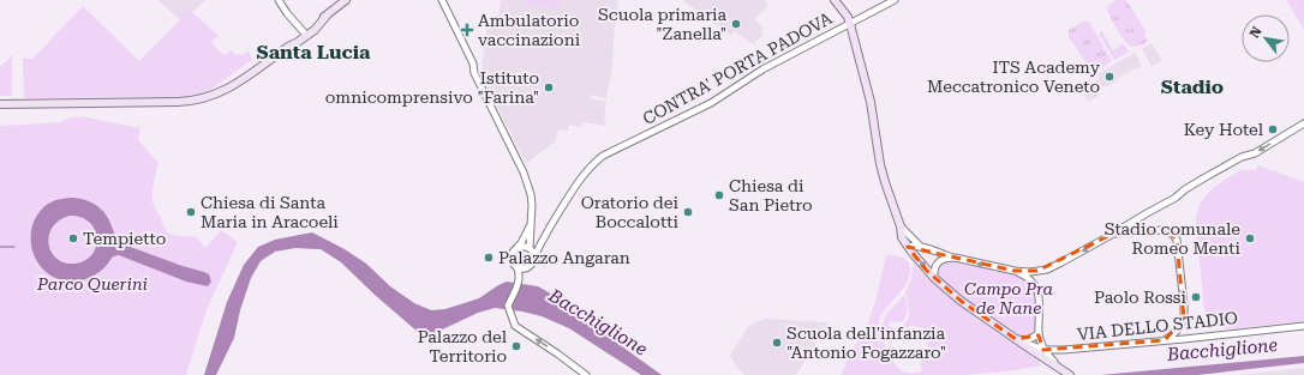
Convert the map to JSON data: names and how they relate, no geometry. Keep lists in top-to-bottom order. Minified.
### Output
{"streets":{"street":["CONTRA' PORTA PADOVA","VIA DELLO STADIO"]},"districts":["Santa Lucia","Stadio"],"water":["Bacchiglione"],"parks":["Parco Querini","Campo Pra de Nane"],"places":{"other":["Scuola primaria \"Zanella\"","ITS Academy Meccatronico Veneto","Istituto omnicomprensivo \"Farina\"","Key Hotel","Chiesa di San Pietro","Chiesa di Santa Maria in Aracoeli","Oratorio dei Boccalotti","Tempietto","Stadio comunale Romeo Menti","Palazzo Angaran","Paolo Rossi","Scuola dell'infanzia \"Antonio Fogazzaro\"","Palazzo del Territorio"],"health":["Ambulatorio vaccinazioni"]},"north":"top left"}
